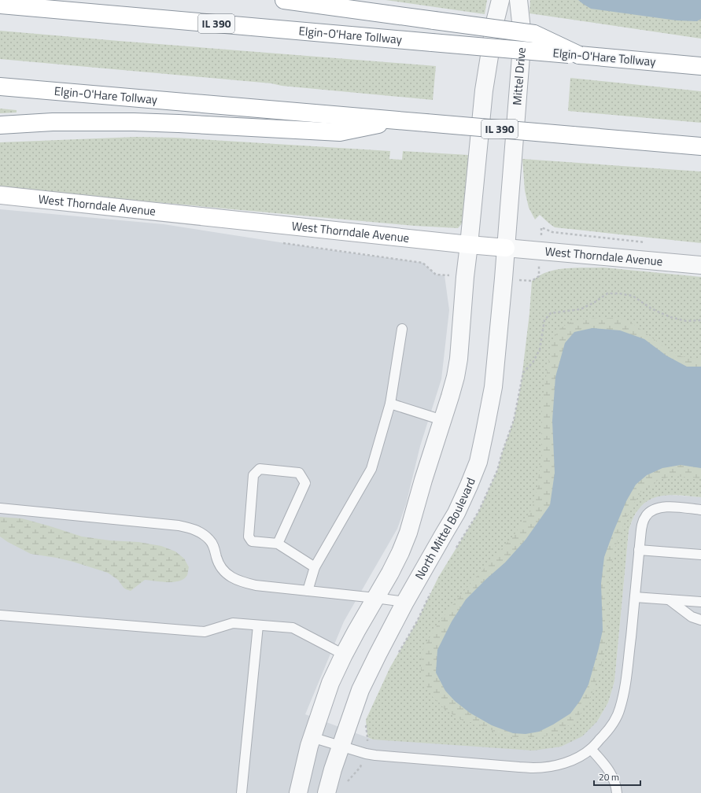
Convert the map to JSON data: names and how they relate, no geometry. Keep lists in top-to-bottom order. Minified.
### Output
{"streets":{"main road":["IL 390","Elgin-O'Hare Tollway","West Thorndale Avenue"],"street":["Mittel Drive","North Mittel Boulevard"]},"crossings":[["Mittel Drive","West Thorndale Avenue"],["Mittel Drive","North Mittel Boulevard"],["West Thorndale Avenue","North Mittel Boulevard"]],"scale_bar":"20 m"}
